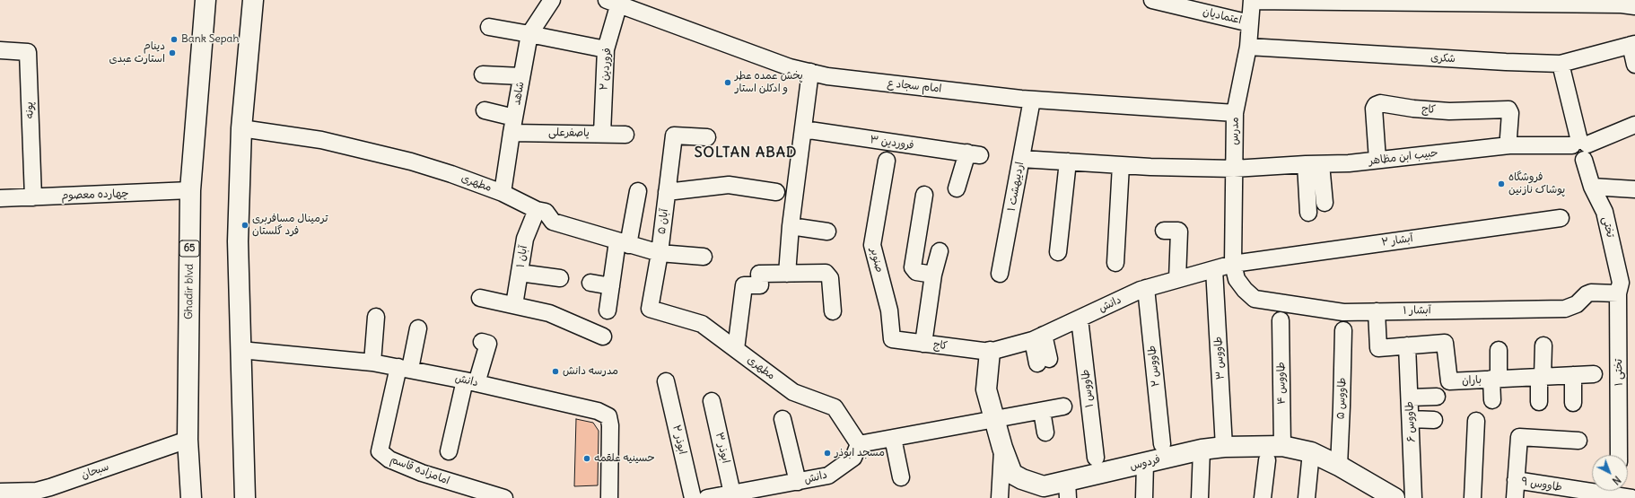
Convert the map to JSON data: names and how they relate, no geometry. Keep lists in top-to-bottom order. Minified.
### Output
{"streets":{"main road":["65","Ghadir blvd","فردوس"],"street":["اعتمادیان","شکری","فروردین ۲","امام سجاد ع","شاهد","کاج","پونه","مدرس","یاصفرعلی","فروردین ۳","حبیب ابن مظاهر","مطهری","اردیبهشت ۱","چهارده معصوم","آبان ۵","تختی","آبشار ۲","آبان ۱","صنوبر","دانش","آبشار ۱","طاووس ۳","طاووس ۲","تختی ۱","باران","طاووس ۴","طاووس ۱","طاووس ۵","طاووس ۶","ابوذر ۲","ابوذر ۳","امامزاده قاسم","سبحان","طاووس ۹"]},"crossings":[["اعتمادیان","مدرس"],["شکری","مدرس"],["فروردین ۲","امام سجاد ع"],["فروردین ۲","یاصفرعلی"],["امام سجاد ع","مدرس"],["امام سجاد ع","اردیبهشت ۱"],["شاهد","یاصفرعلی"],["شاهد","مطهری"],["کاج","حبیب ابن مظاهر"],["کاج","صنوبر"],["کاج","دانش"],["کاج","فردوس"],["پونه","چهارده معصوم"],["مدرس","حبیب ابن مظاهر"],["مدرس","آبشار ۲"],["مدرس","دانش"],["مدرس","آبشار ۱"],["حبیب ابن مظاهر","اردیبهشت ۱"],["حبیب ابن مظاهر","تختی"],["مطهری","آبان ۵"],["مطهری","آبان ۱"],["مطهری","دانش"],["چهارده معصوم","Ghadir blvd"],["تختی","آبشار ۱"],["تختی","تختی ۱"],["آبشار ۲","دانش"],["آبشار ۲","آبشار ۱"],["Ghadir blvd","سبحان"],["دانش","آبشار ۱"],["دانش","طاووس ۳"],["دانش","طاووس ۲"],["دانش","طاووس ۱"],["دانش","ابوذر ۳"],["دانش","فردوس"],["دانش","امامزاده قاسم"],["آبشار ۱","تختی ۱"],["آبشار ۱","باران"],["طاووس ۳","فردوس"],["باران","طاووس ۶"],["طاووس ۴","فردوس"],["طاووس ۵","فردوس"]],"districts":["SOLTAN ABAD"],"places":["Bank Sepah","دینام استارت عبدی","پخش عمده عطر و ادکلن استار","فروشگاه پوشاک نازنین","ترمینال مسافربری فرد گلستان","مدرسه دانش","مسجد ابوذر","حسینیه علقمه"],"north":"bottom right"}
